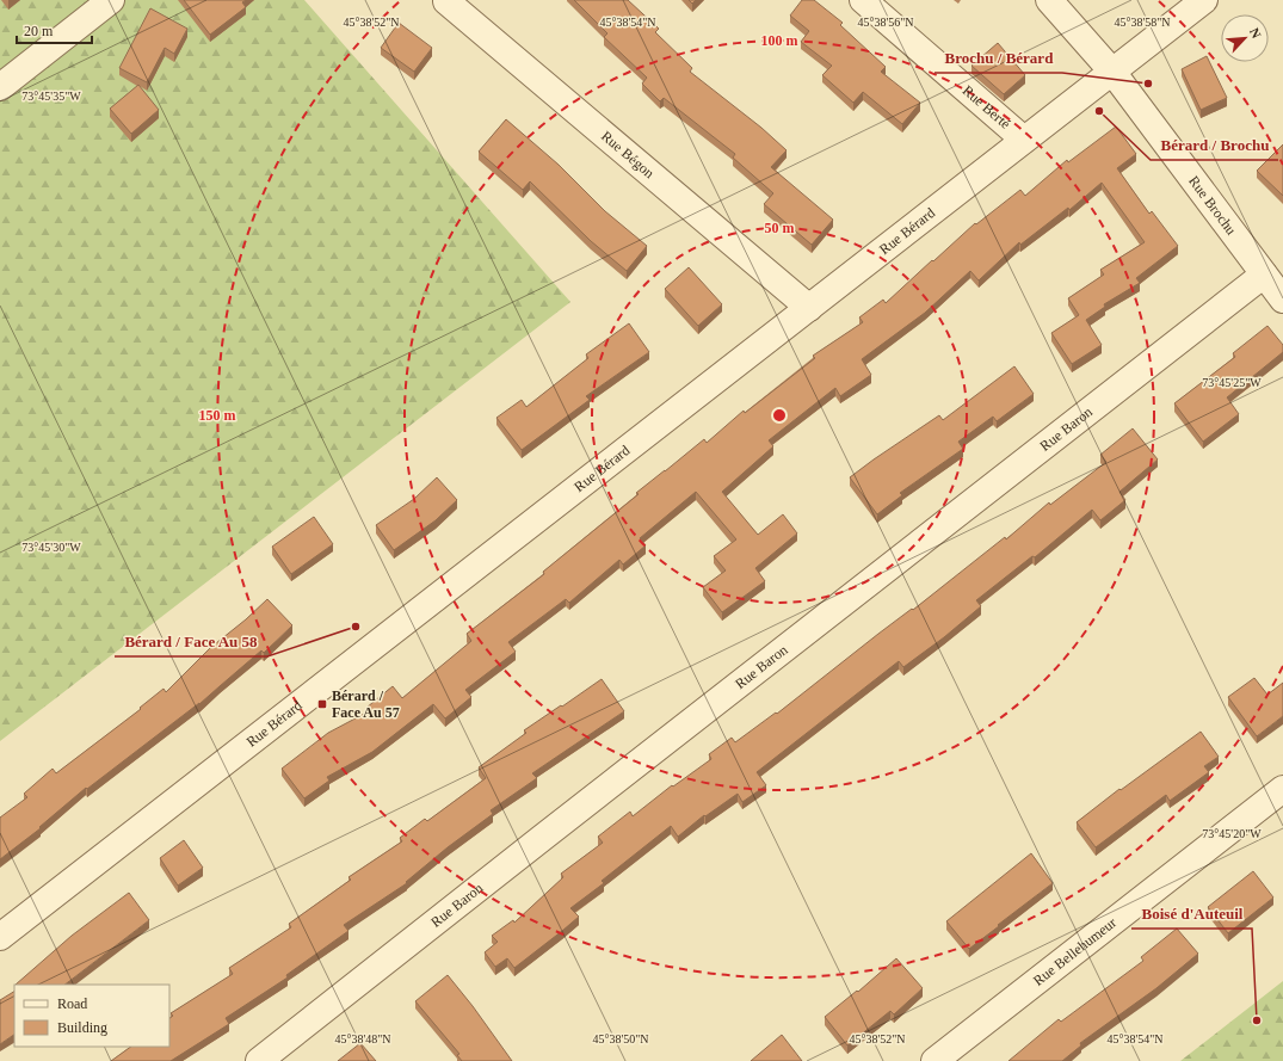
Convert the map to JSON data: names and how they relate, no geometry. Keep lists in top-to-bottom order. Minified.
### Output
{"streets":{"street":["Rue Berté","Rue Bégon","Rue Brochu","Rue Bérard","Rue Baron","Rue Bellehumeur"]},"crossings":[["Rue Berté","Rue Bérard"],["Rue Bégon","Rue Bérard"],["Rue Brochu","Rue Bérard"],["Rue Brochu","Rue Baron"]],"places":{"other":["Brochu / Bérard","Bérard / Brochu","Bérard / Face Au 58","Boisé d'Auteuil"],"transit":["Bérard / Face Au 57"]},"legend":["Road","Building"],"scale_bar":"20 m","north":"top right","coordinates":["45°38'52\"N","45°38'54\"N","45°38'56\"N","45°38'58\"N","73°45'35\"W","73°45'25\"W","73°45'30\"W","73°45'20\"W","45°38'48\"N","45°38'50\"N"],"rings":["100 m","50 m","150 m"]}
